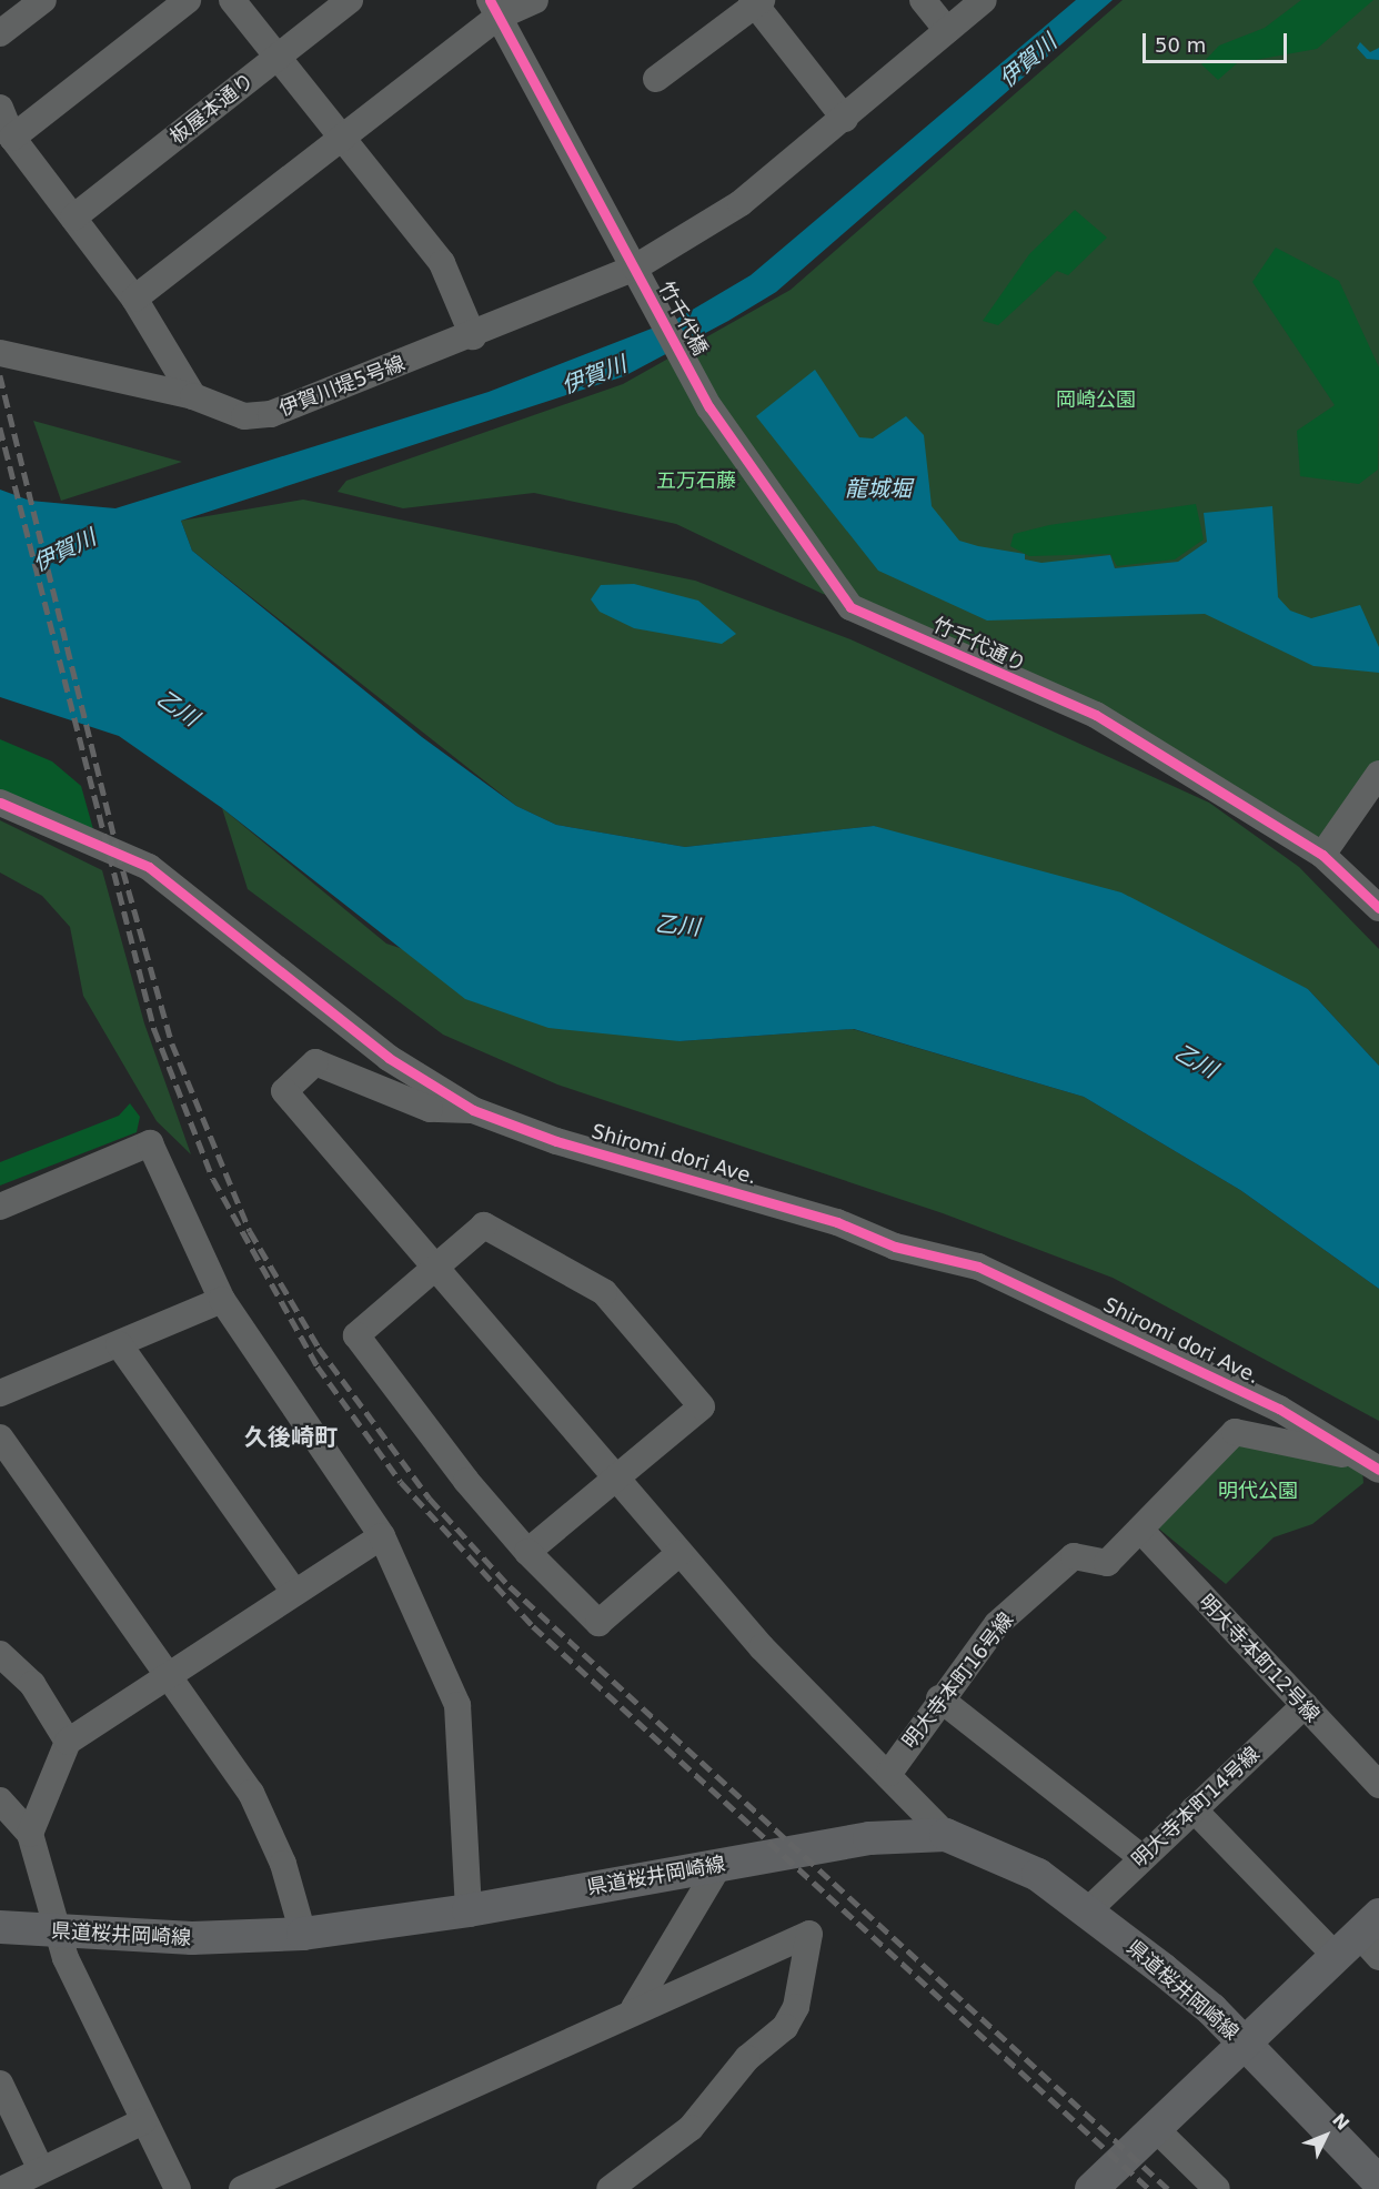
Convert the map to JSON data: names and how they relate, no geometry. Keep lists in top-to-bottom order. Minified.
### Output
{"streets":{"main road":["県道桜井岡崎線"],"street":["板屋本通り","竹千代橋","伊賀川堤5号線","竹千代通り","Shiromi dori Ave.","明大寺本町12号線","明大寺本町16号線","明大寺本町14号線"]},"crossings":[["竹千代橋","伊賀川堤5号線"],["竹千代橋","竹千代通り"],["Shiromi dori Ave.","明大寺本町16号線"],["明大寺本町12号線","明大寺本町16号線"],["明大寺本町12号線","明大寺本町14号線"],["明大寺本町14号線","県道桜井岡崎線"]],"districts":["久後崎町"],"water":["伊賀川","龍城堀","乙川"],"parks":["岡崎公園","五万石藤","明代公園"],"scale_bar":"50 m","north":"top right"}
